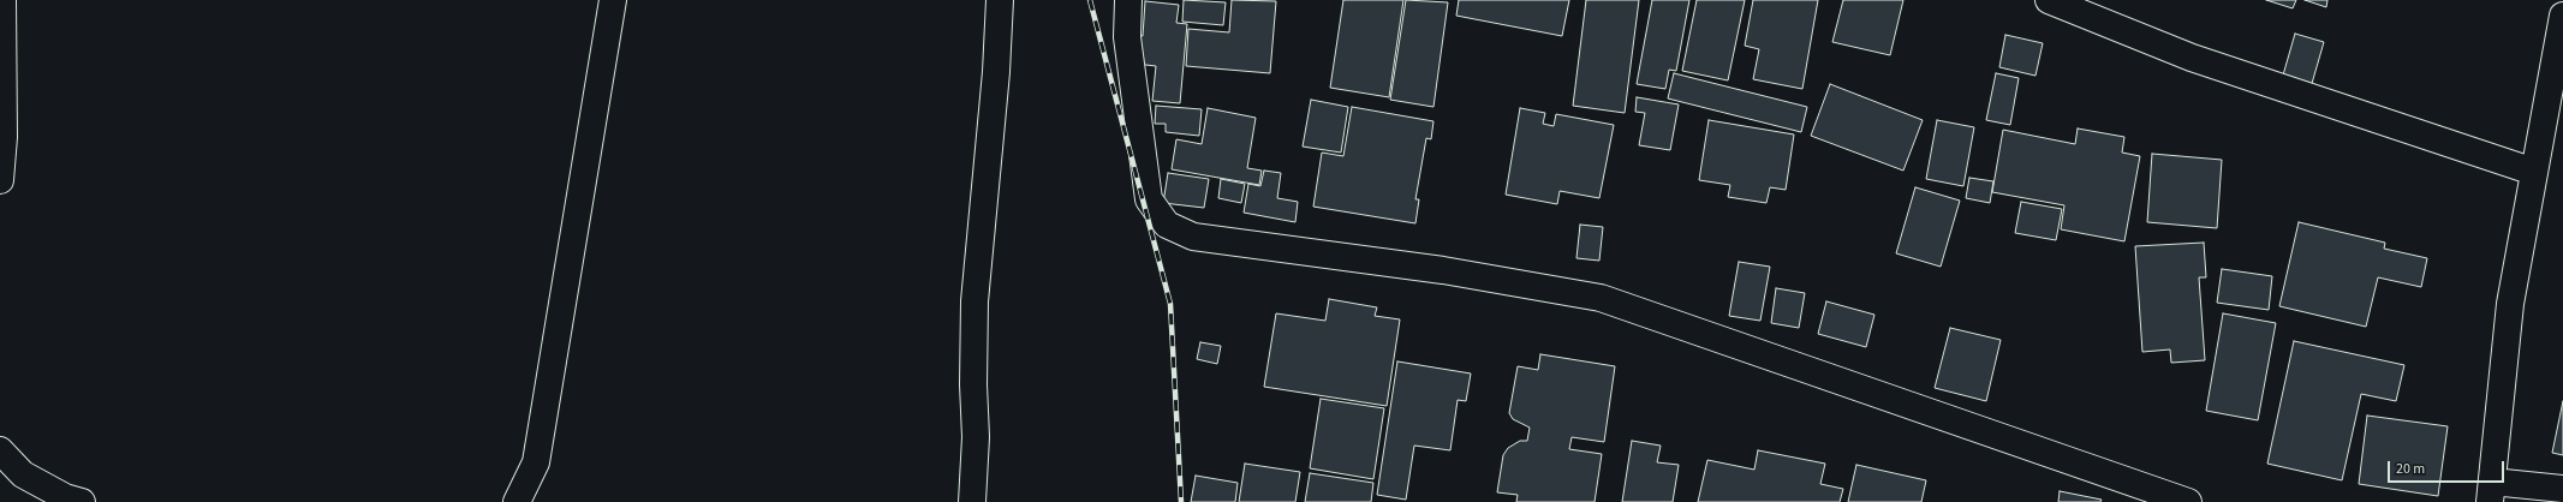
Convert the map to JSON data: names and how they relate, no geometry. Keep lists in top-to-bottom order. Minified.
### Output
{"scale_bar":"20 m"}
